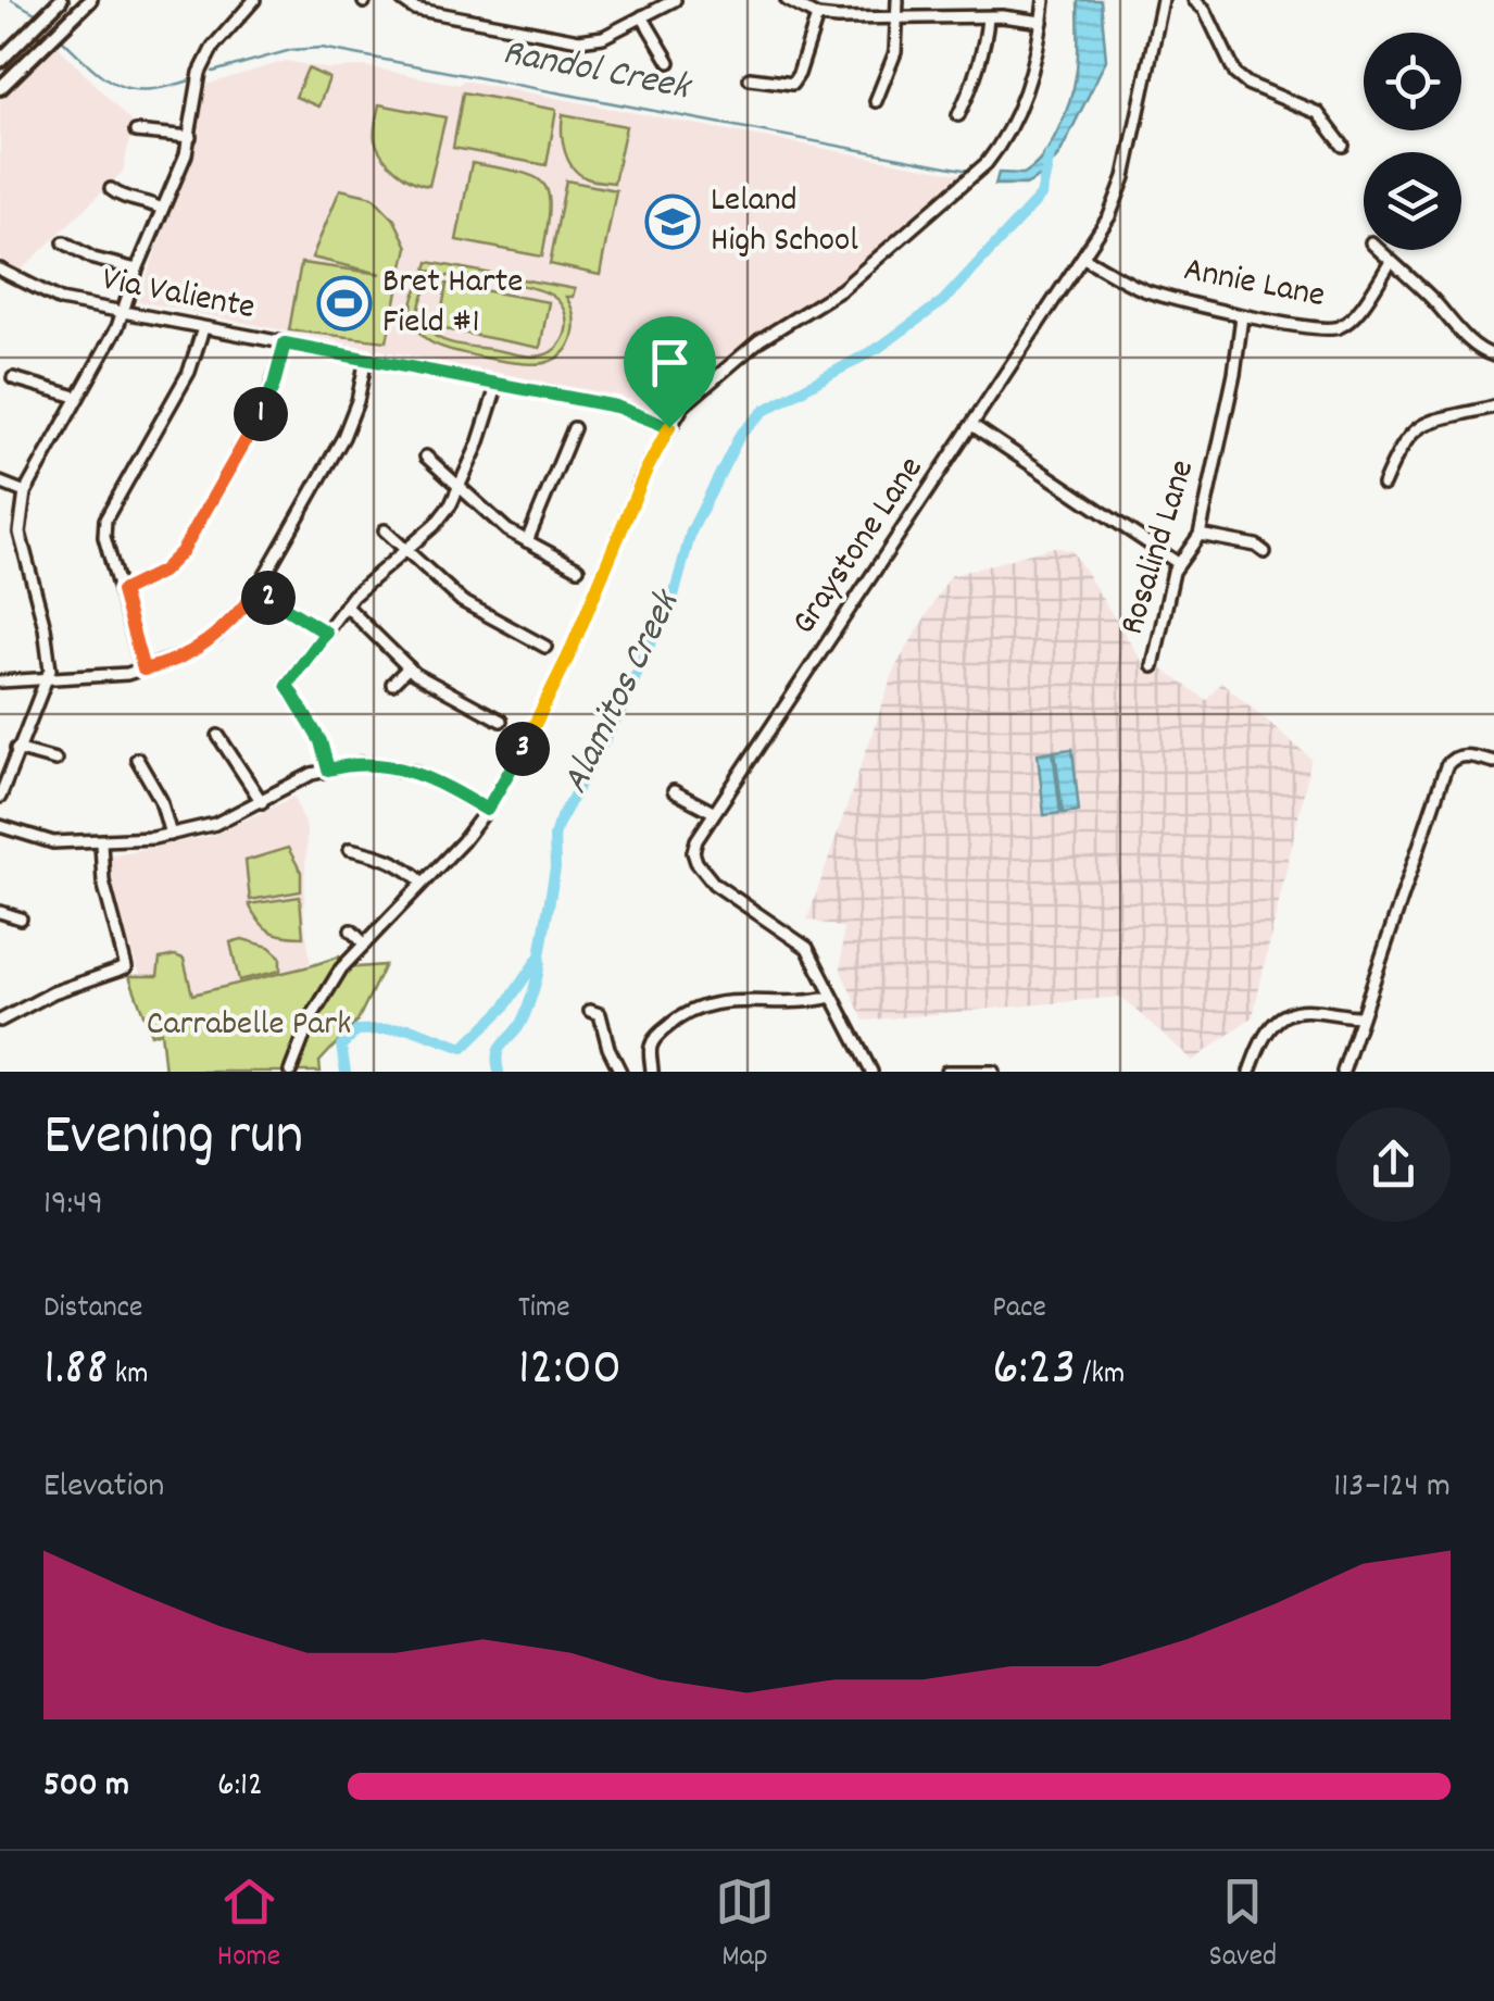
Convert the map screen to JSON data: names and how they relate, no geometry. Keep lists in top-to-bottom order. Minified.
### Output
{"streets":{"street":["Annie Lane","Via Valiente","Graystone Lane","Rosalind Lane"]},"crossings":[["Annie Lane","Graystone Lane"],["Annie Lane","Rosalind Lane"]],"water":["Randol Creek","Alamitos Creek"],"parks":["Carrabelle Park"],"places":{"school or university":["Leland High School"],"sports":["Bret Harte Field #1"]},"page":{"pins":["1","2","3"],"heading":["Evening run","19:49"],"stats":[["Distance","1.88 km"],["Time","12:00"],["Pace","6:23 /km"]],"chart":["Elevation","113–124 m"],"list":[{"name":"500 m","note":"6:12"}],"tabs":["Home","Map","Saved"]}}
